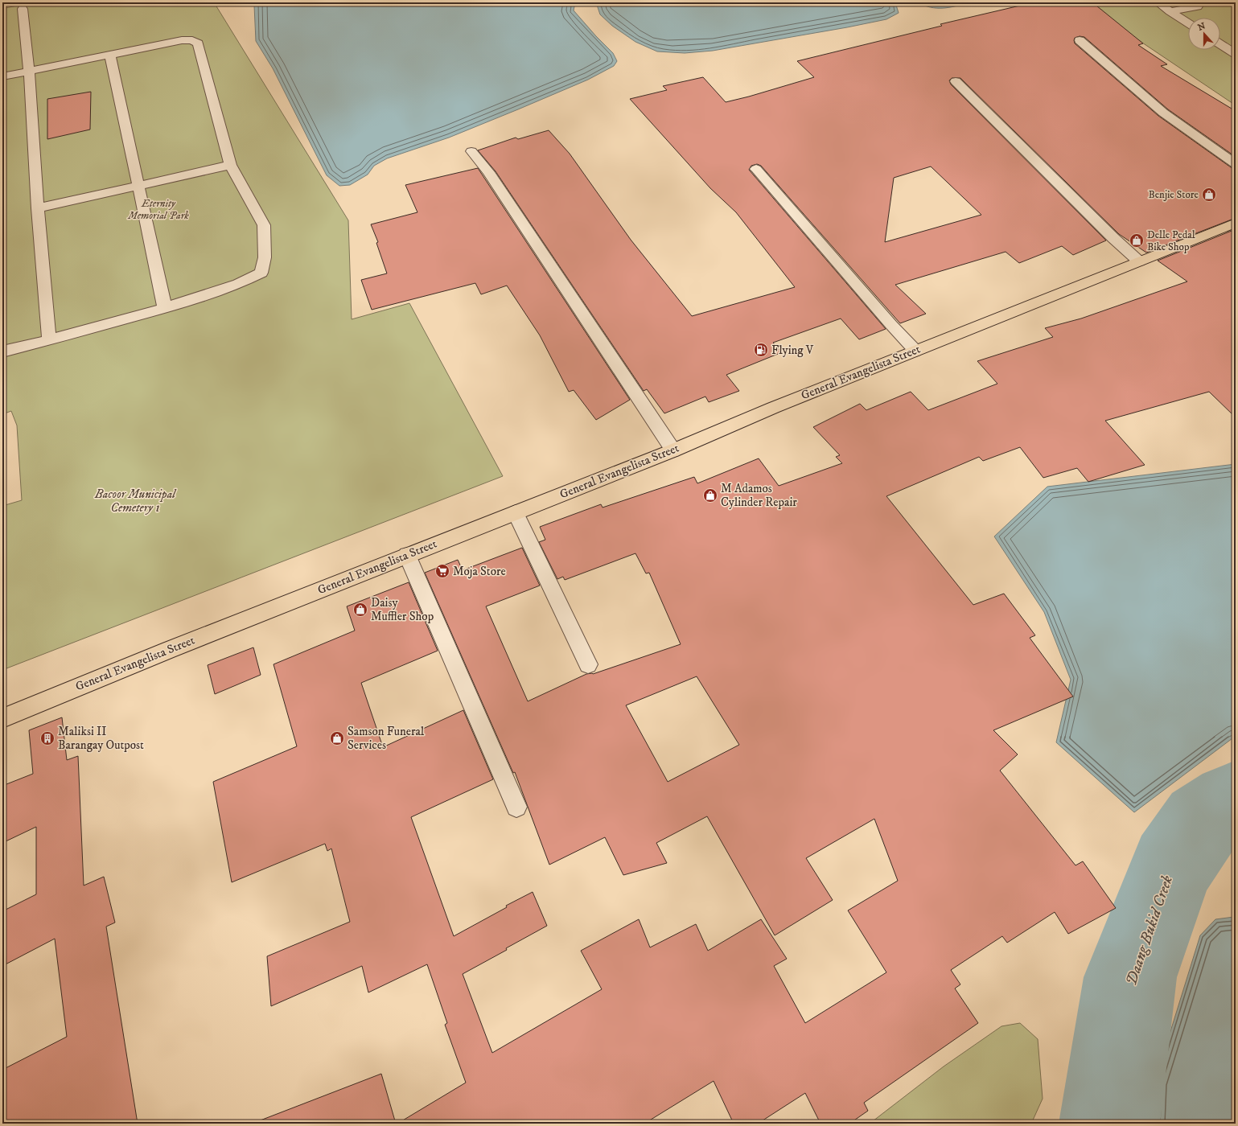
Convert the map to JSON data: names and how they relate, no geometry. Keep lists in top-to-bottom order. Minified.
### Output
{"streets":{"main road":["General Evangelista Street"]},"water":["Daang Bukid Creek"],"parks":["Eternity Memorial Park","Bacoor Municipal Cemetery 1"],"places":{"shop":["Benjie Store","Delle Pedal Bike Shop","M Adamos Cylinder Repair","Daisy Muffler Shop","Samson Funeral Services"],"fuel station":["Flying V"],"supermarket":["Moja Store"],"building":["Maliksi II Barangay Outpost"]},"north":"top"}
